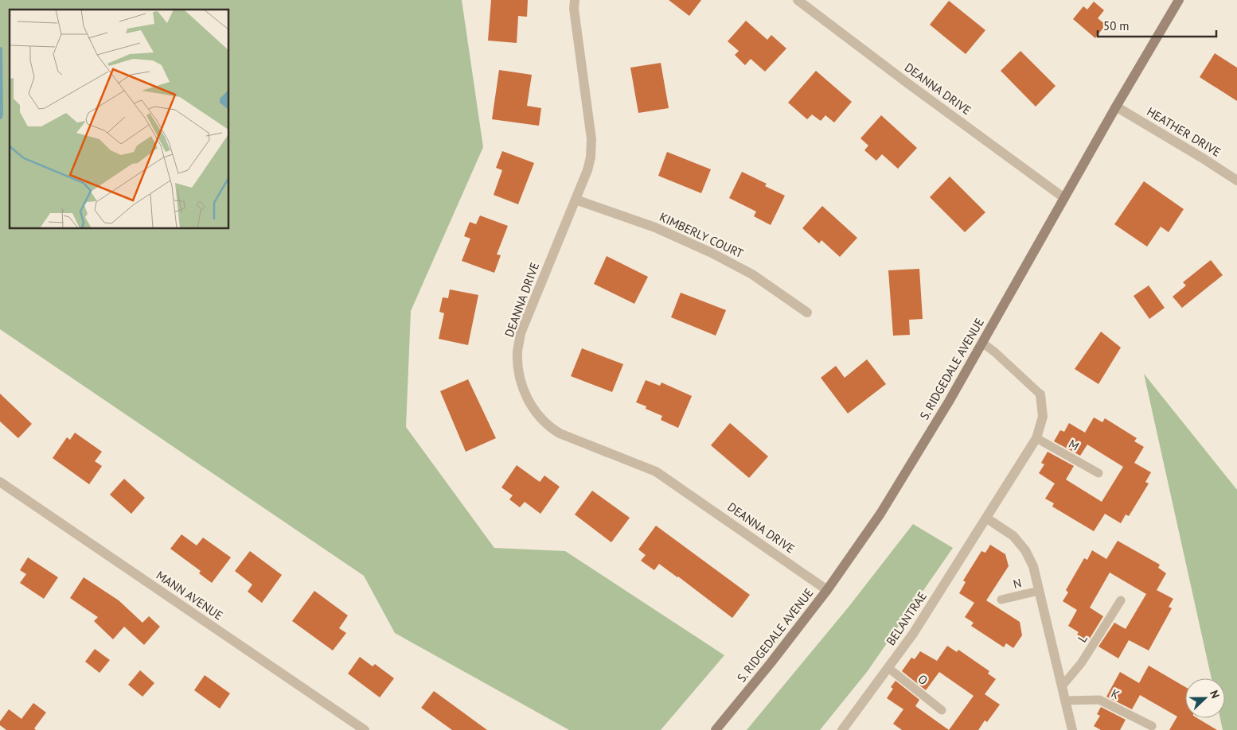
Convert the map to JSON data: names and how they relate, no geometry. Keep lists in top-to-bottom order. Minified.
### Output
{"streets":{"main road":["S. RIDGEDALE AVENUE"],"street":["DEANNA DRIVE","HEATHER DRIVE","KIMBERLY COURT","MANN AVENUE","BELANTRAE"],"lane":["M","N","L","O","K"]},"crossings":[["DEANNA DRIVE","KIMBERLY COURT"],["DEANNA DRIVE","S. RIDGEDALE AVENUE"],["HEATHER DRIVE","S. RIDGEDALE AVENUE"],["M","BELANTRAE"],["BELANTRAE","O"]],"scale_bar":"50 m","north":"right"}
